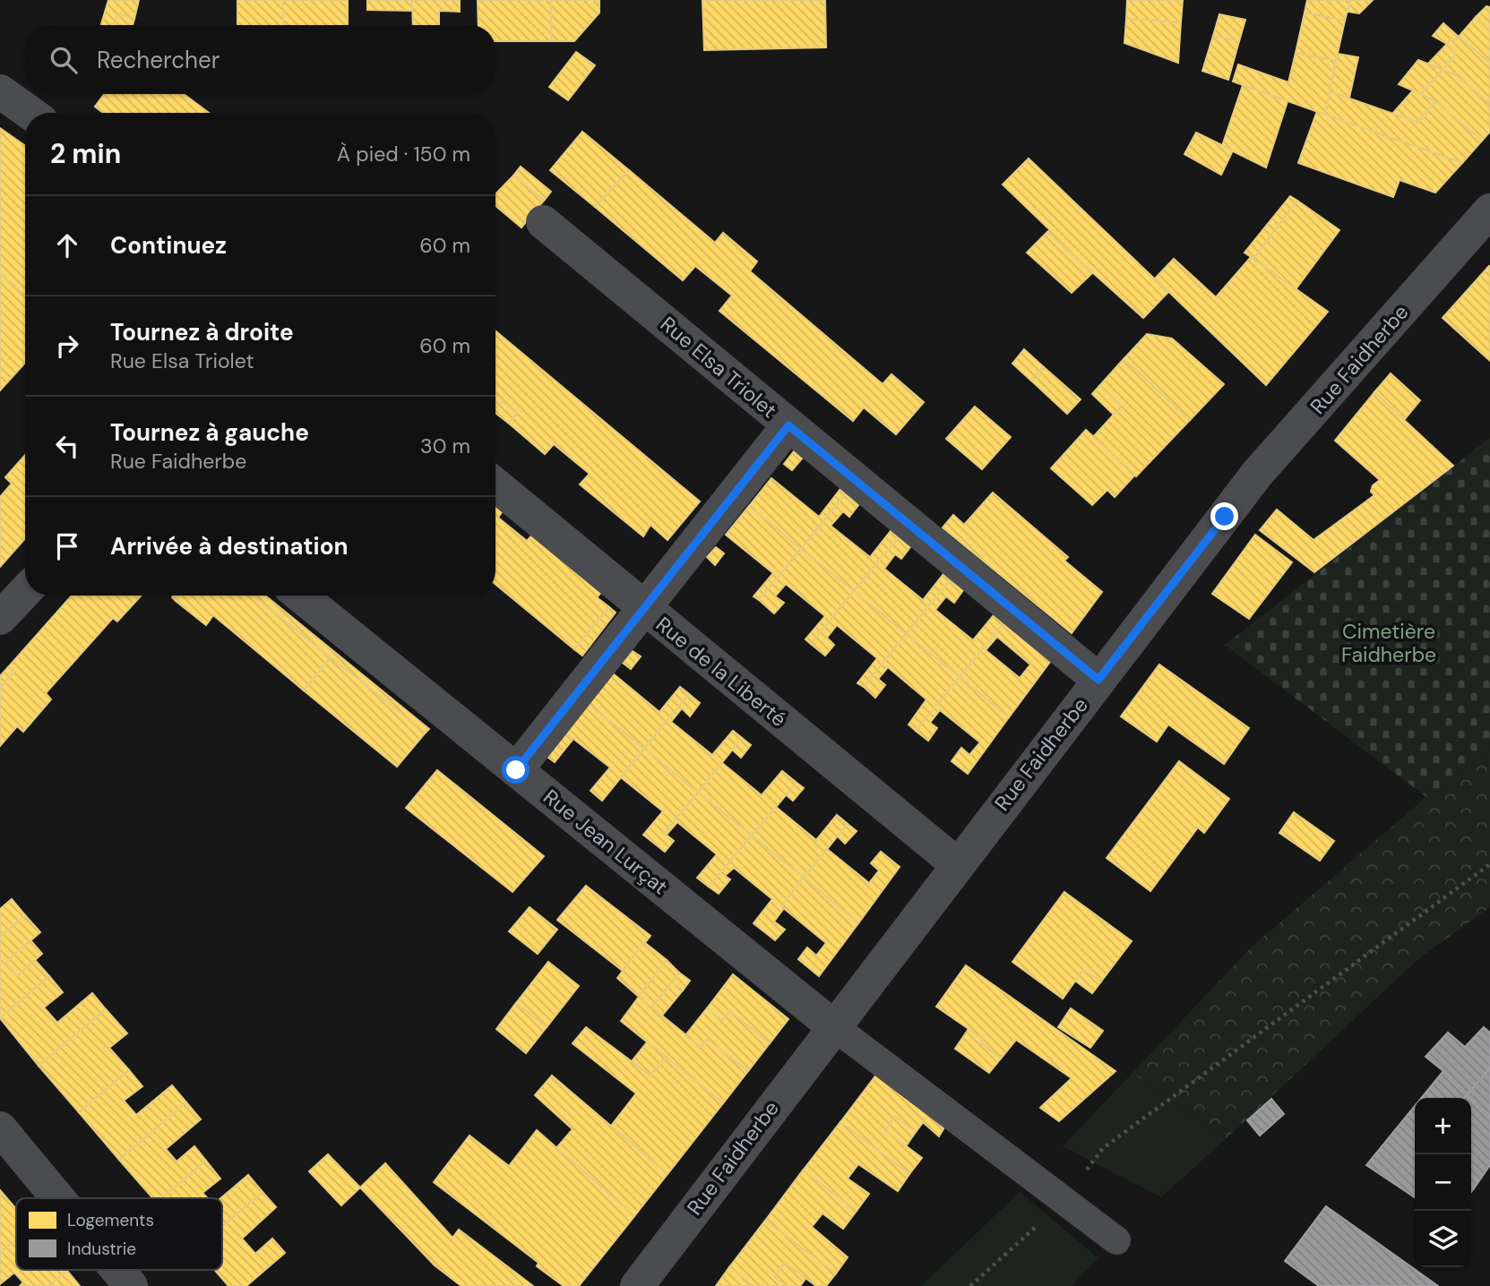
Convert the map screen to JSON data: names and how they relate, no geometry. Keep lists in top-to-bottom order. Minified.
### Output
{"streets":{"street":["Rue Faidherbe","Rue Elsa Triolet","Rue de la Liberté","Rue Jean Lurçat"]},"crossings":[["Rue Faidherbe","Rue Elsa Triolet"],["Rue Faidherbe","Rue de la Liberté"],["Rue Faidherbe","Rue Jean Lurçat"]],"parks":["Cimetière Faidherbe"],"legend":["Logements","Industrie"],"page":{"search":"Rechercher","heading":["2 min","À pied · 150 m"],"list":[["Continuez","60 m"],["Tournez à droite","Rue Elsa Triolet","60 m"],["Tournez à gauche","Rue Faidherbe","30 m"],"Arrivée à destination"],"map_buttons":["+","−"]}}
